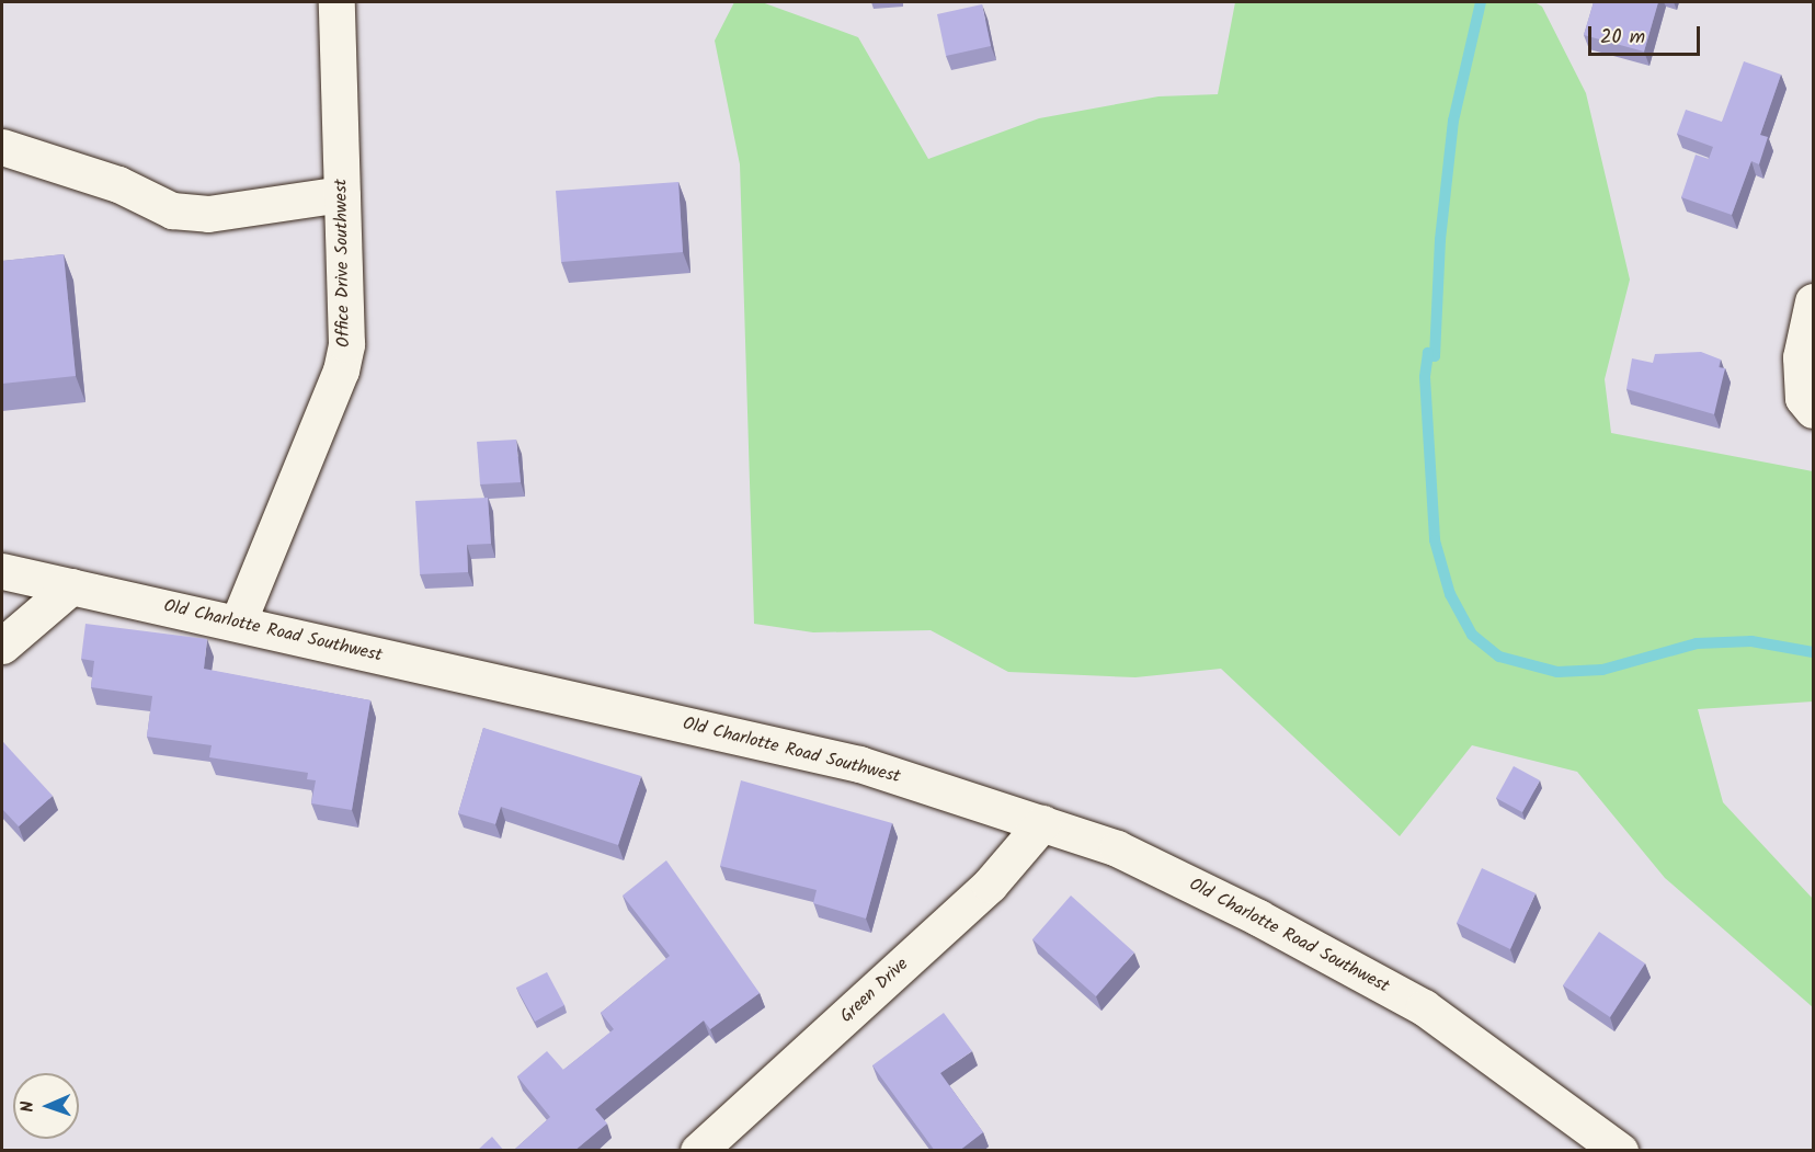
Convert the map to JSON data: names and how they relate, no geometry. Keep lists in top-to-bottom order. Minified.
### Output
{"streets":{"street":["Office Drive Southwest","Old Charlotte Road Southwest","Green Drive"]},"crossings":[["Office Drive Southwest","Old Charlotte Road Southwest"],["Old Charlotte Road Southwest","Green Drive"]],"scale_bar":"20 m","north":"left"}
